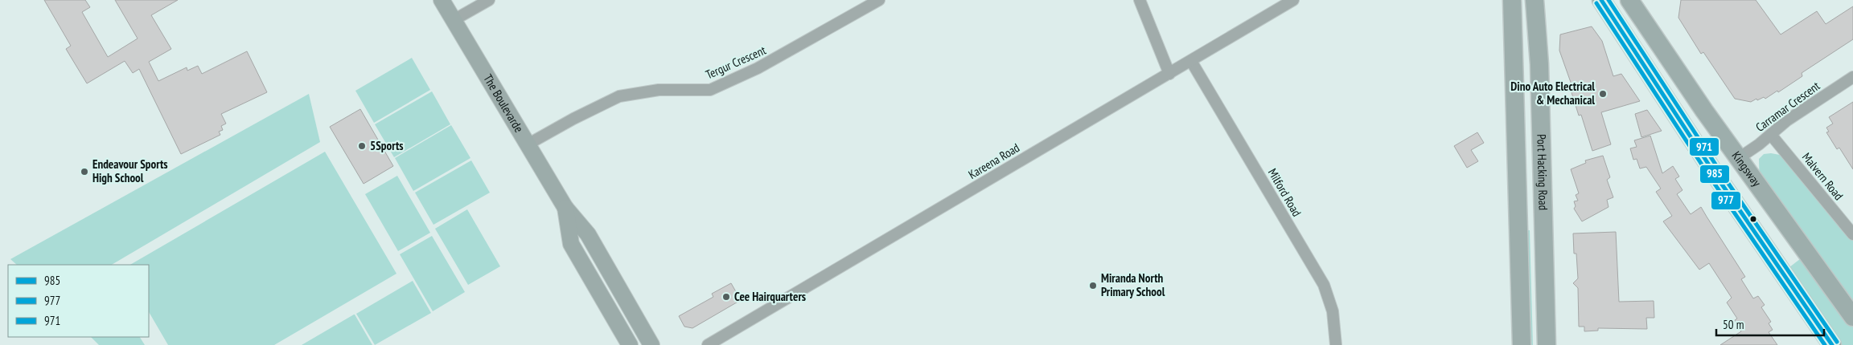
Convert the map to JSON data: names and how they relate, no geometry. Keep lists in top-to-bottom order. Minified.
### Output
{"streets":{"main road":["The Boulevarde","Kingsway","Port Hacking Road"],"street":["Tergur Crescent","Carramar Crescent","Kareena Road","Malvern Road","Milford Road"]},"crossings":[["Tergur Crescent","The Boulevarde"],["Carramar Crescent","Kingsway"],["Carramar Crescent","Malvern Road"],["Kareena Road","Milford Road"]],"places":["Dino Auto Electrical & Mechanical","5Sports","Endeavour Sports High School","Miranda North Primary School","Cee Hairquarters"],"lines":["transit line 985","transit line 971","transit line 977"],"legend":["985","977","971"],"scale_bar":"50 m"}
